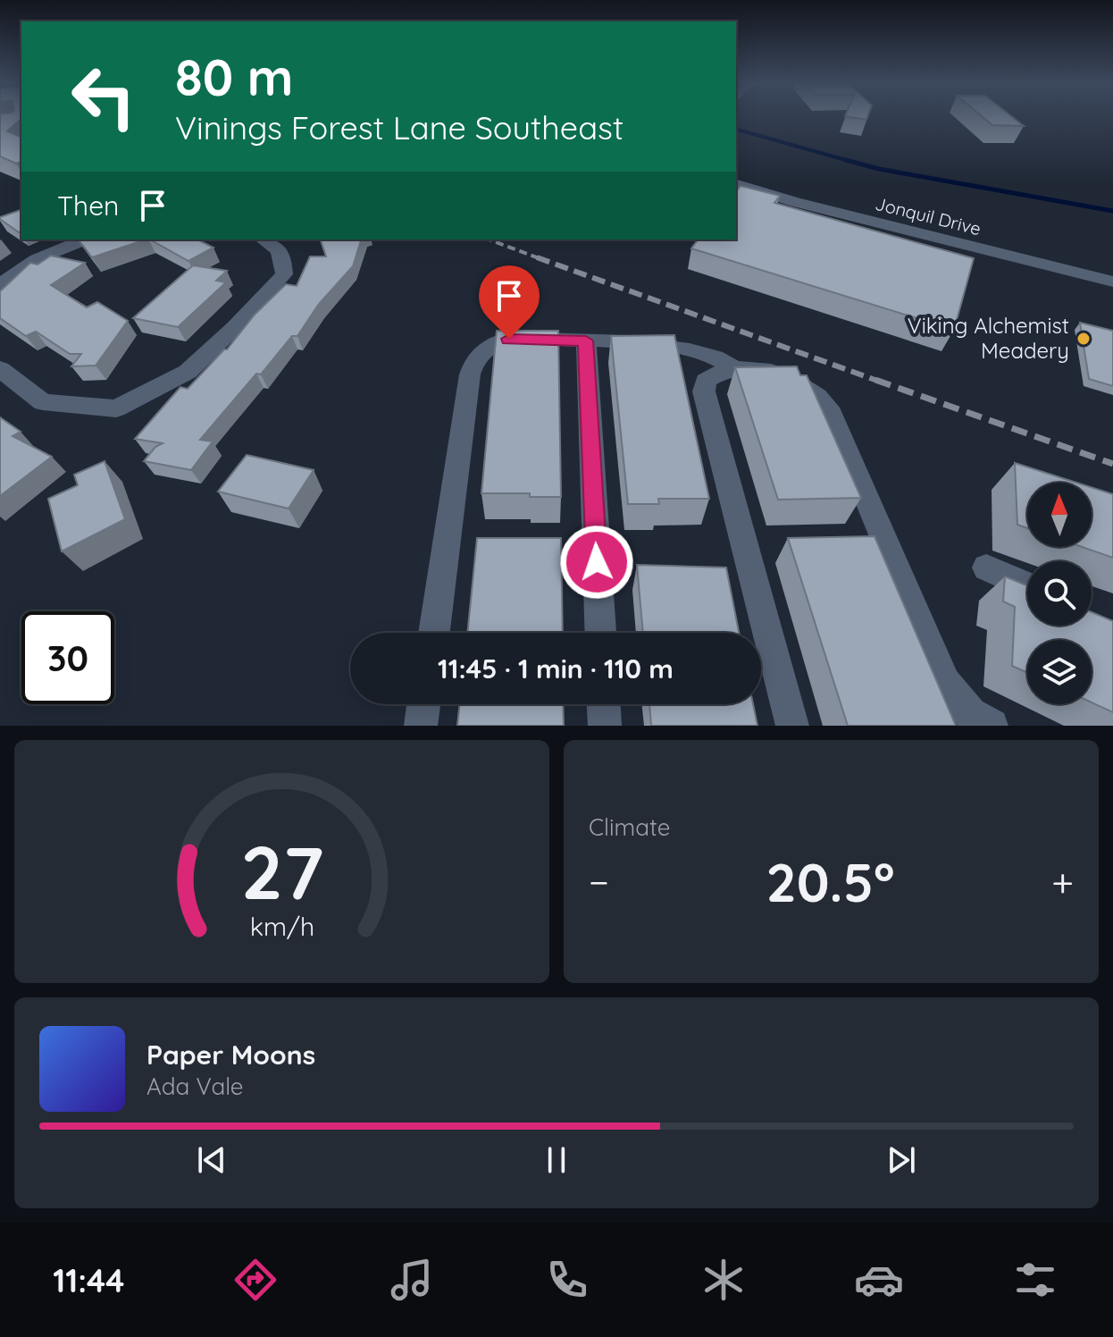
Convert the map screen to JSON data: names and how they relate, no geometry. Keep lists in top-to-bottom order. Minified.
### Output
{"streets":{"street":["Jonquil Drive"]},"places":["Viking Alchemist Meadery"],"north":"top","page":{"turn":["80 m","Vinings Forest Lane Southeast"],"then":"Then","limit":"30","trip":"11:45 · 1 min · 110 m","tile":"Climate","heat":["−","20.5°","+"],"song":["Paper Moons","Ada Vale"],"tabs":"11:44","gauge":["27","km/h"]}}
